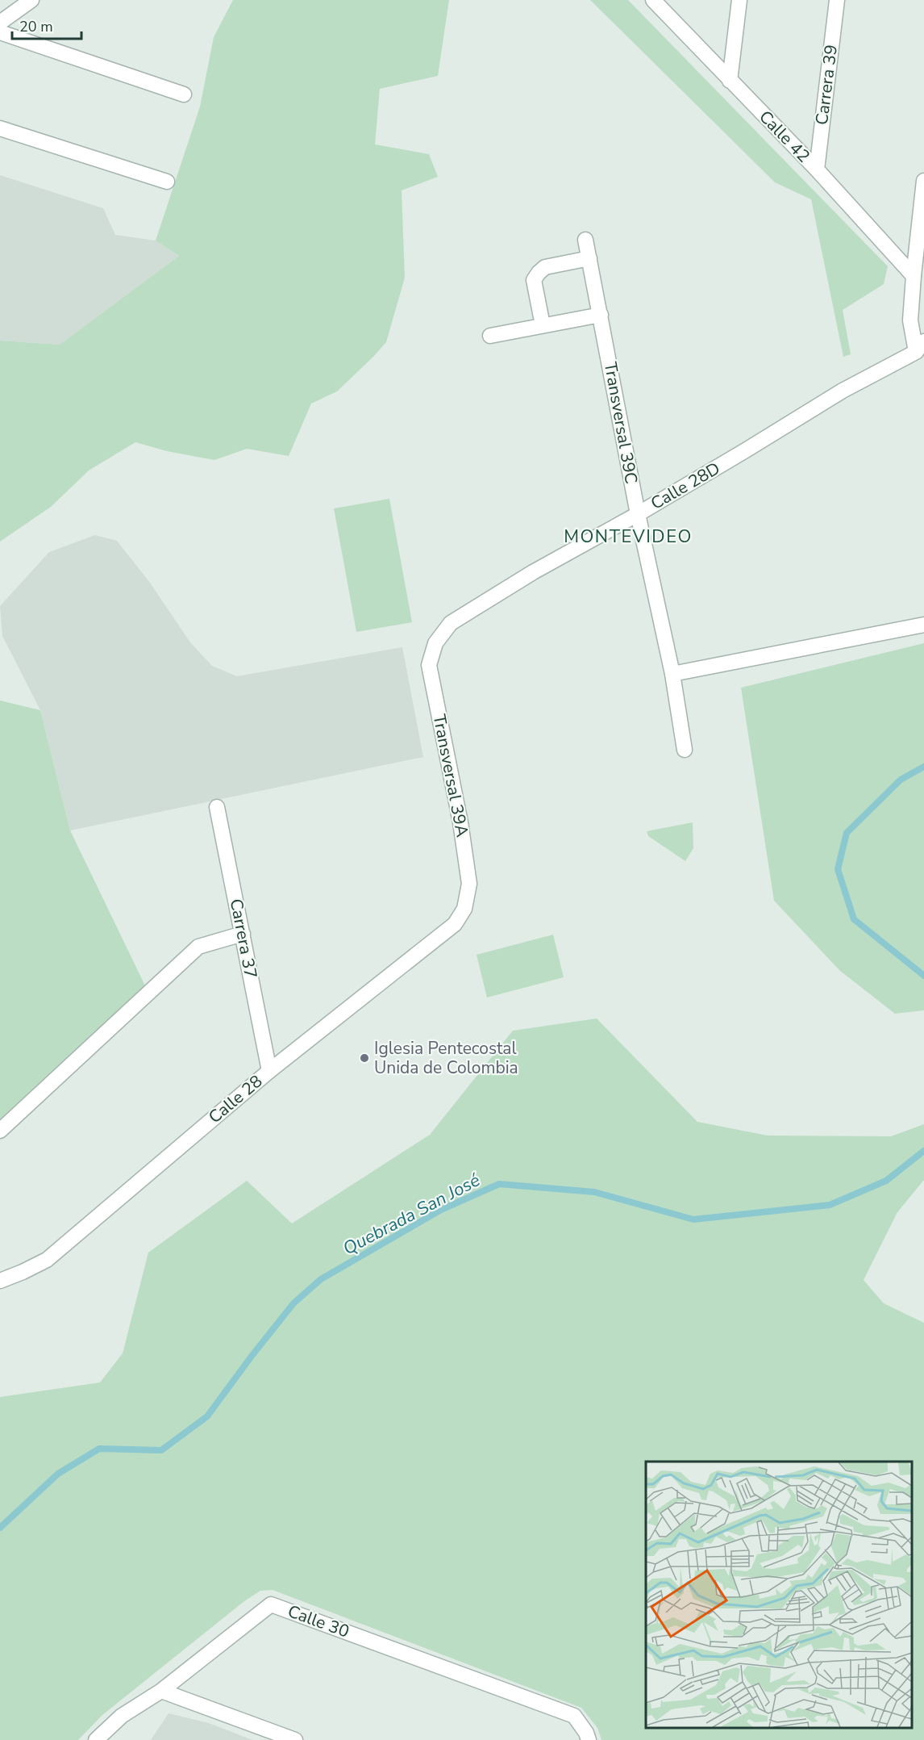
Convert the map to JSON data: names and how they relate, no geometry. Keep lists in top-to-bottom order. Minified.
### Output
{"streets":{"street":["Carrera 39","Calle 42","Transversal 39C","Calle 28D","Transversal 39A","Carrera 37","Calle 28","Calle 30"]},"crossings":[["Carrera 39","Calle 42"],["Transversal 39C","Calle 28D"],["Calle 28D","Transversal 39A"],["Transversal 39A","Calle 28"],["Carrera 37","Calle 28"]],"districts":["MONTEVIDEO"],"water":["Quebrada San José"],"places":["Iglesia Pentecostal Unida de Colombia"],"scale_bar":"20 m"}
